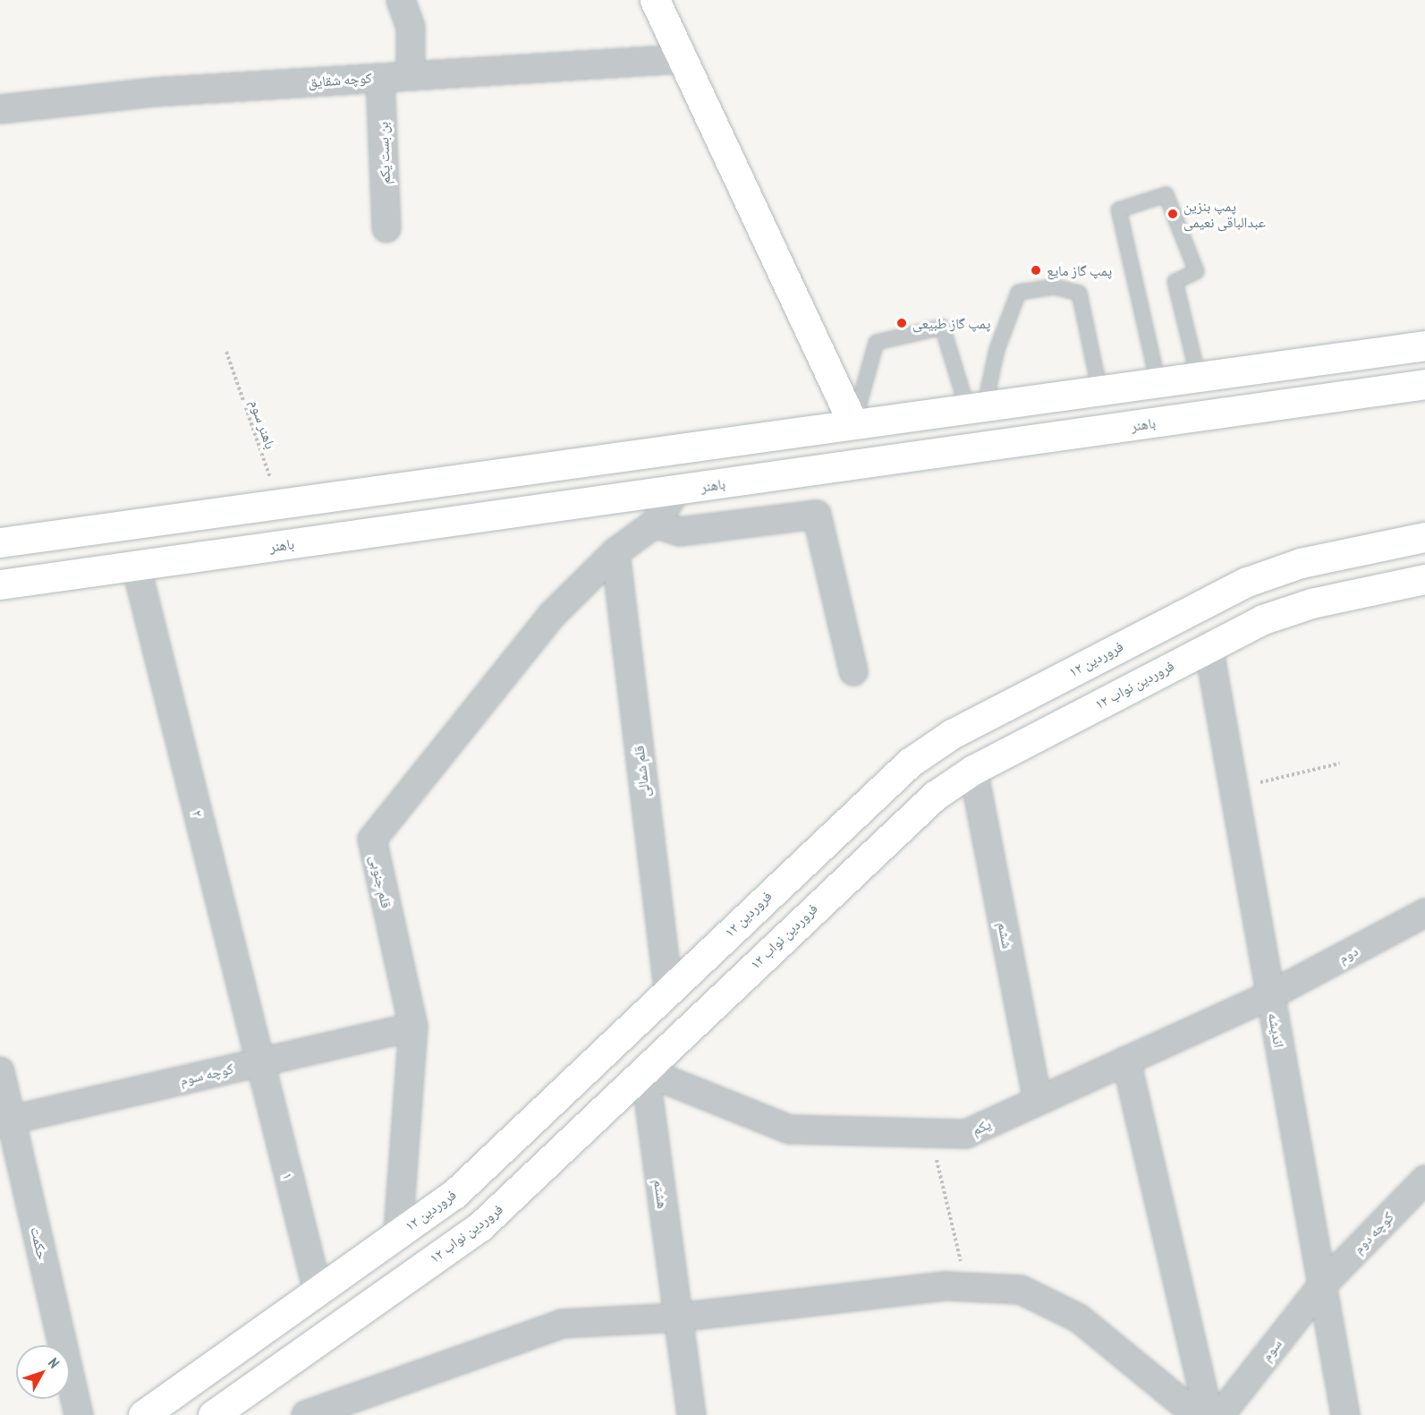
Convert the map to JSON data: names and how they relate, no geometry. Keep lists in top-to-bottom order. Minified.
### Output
{"streets":{"main road":["باهنر","۱۲ فروردین","۱۲ فروردین نواب"],"street":["کوچه شقایق","بن بست یکم","قلم شمالی","۲","قلم جنوبی","ششم","دوم","اندیشه","کوچه سوم","یکم","۱","هشتم","کوچه دوم","حکمت","سوم"],"path":["باهنر سوم"]},"crossings":[["کوچه شقایق","بن بست یکم"],["باهنر","۲"],["۱۲ فروردین","قلم شمالی"],["۱۲ فروردین","قلم جنوبی"],["۱۲ فروردین","۱"],["۱۲ فروردین نواب","ششم"],["۱۲ فروردین نواب","اندیشه"],["۱۲ فروردین نواب","یکم"],["۱۲ فروردین نواب","هشتم"],["قلم شمالی","قلم جنوبی"],["۲","کوچه سوم"],["۲","۱"],["قلم جنوبی","کوچه سوم"],["ششم","یکم"],["دوم","اندیشه"],["دوم","یکم"],["اندیشه","یکم"],["اندیشه","کوچه دوم"],["اندیشه","سوم"],["کوچه سوم","۱"],["کوچه سوم","حکمت"],["یکم","هشتم"],["کوچه دوم","سوم"]],"places":["پمپ بنزین عبدالباقی نعیمی","پمپ گاز مایع","پمپ گاز طبیعی"],"north":"top right"}
